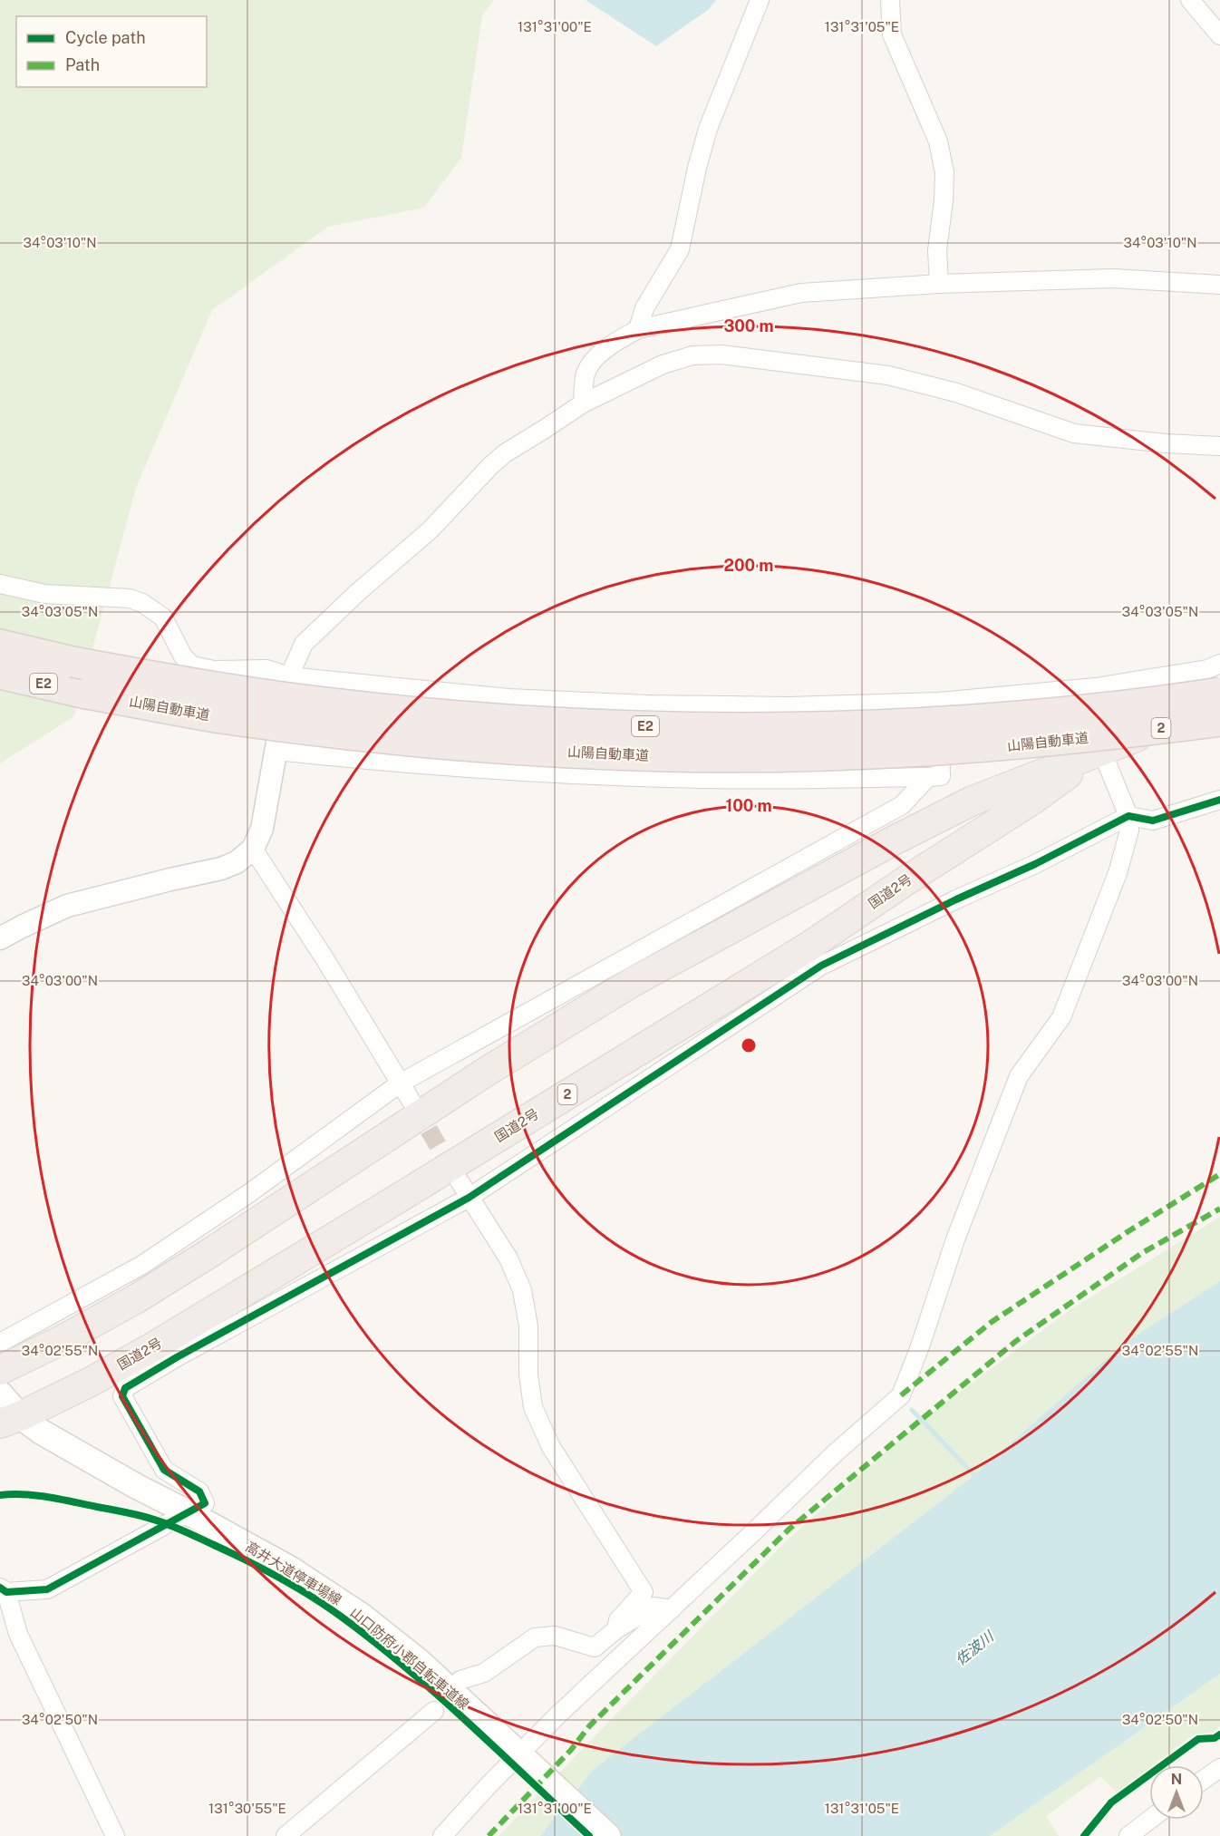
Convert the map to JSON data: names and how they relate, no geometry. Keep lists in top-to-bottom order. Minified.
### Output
{"streets":{"highway":["E2","山陽自動車道","2","国道2号"],"main road":["高井大道停車場線"],"cycle path":["山口防府小郡自転車道線"]},"crossings":[["国道2号","高井大道停車場線"]],"water":["佐波川"],"legend":["Cycle path","Path"],"north":"top","coordinates":["131°31'00\"E","131°31'05\"E","34°03'10\"N","34°03'05\"N","34°03'00\"N","34°02'55\"N","34°02'50\"N","131°30'55\"E"],"rings":["300 m","200 m","100 m"]}
